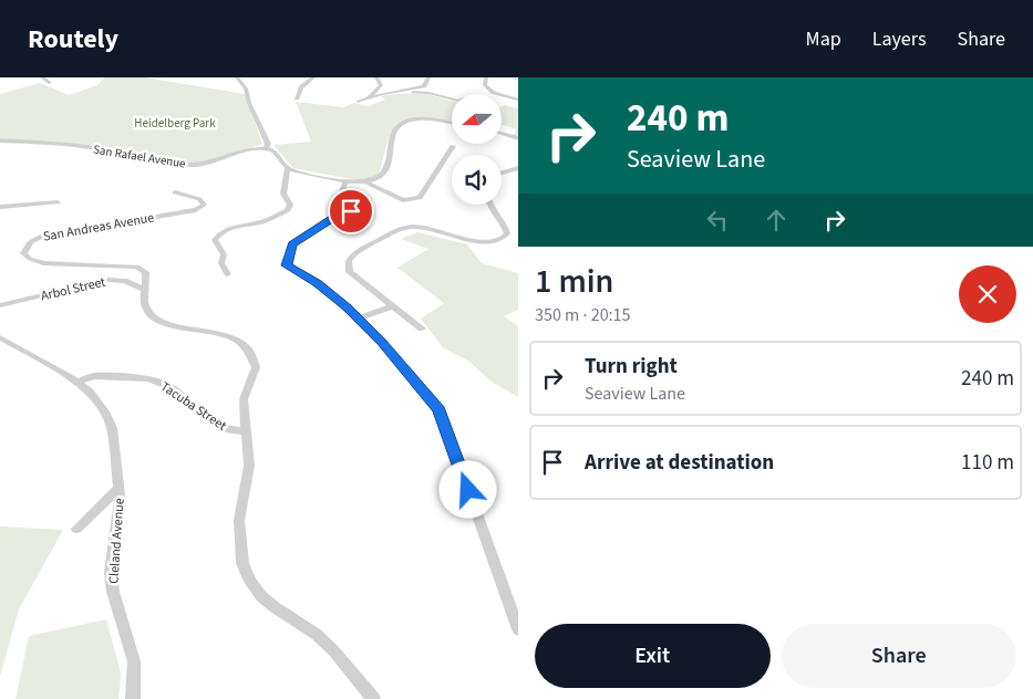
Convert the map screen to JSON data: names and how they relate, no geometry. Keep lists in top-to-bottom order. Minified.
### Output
{"streets":{"street":["San Rafael Avenue","San Andreas Avenue","Arbol Street","Tacuba Street","Cleland Avenue"]},"crossings":[["San Andreas Avenue","Arbol Street"],["San Andreas Avenue","Tacuba Street"],["Tacuba Street","Cleland Avenue"]],"parks":["Heidelberg Park"],"north":"left","page":{"header":"Routely","nav":["Map","Layers","Share"],"turn":["240 m","Seaview Lane"],"heading":["1 min","350 m · 20:15"],"list":[{"name":"Turn right","note":"Seaview Lane","value":"240 m"},{"name":"Arrive at destination","value":"110 m"}],"buttons":["Exit","Share"]}}
